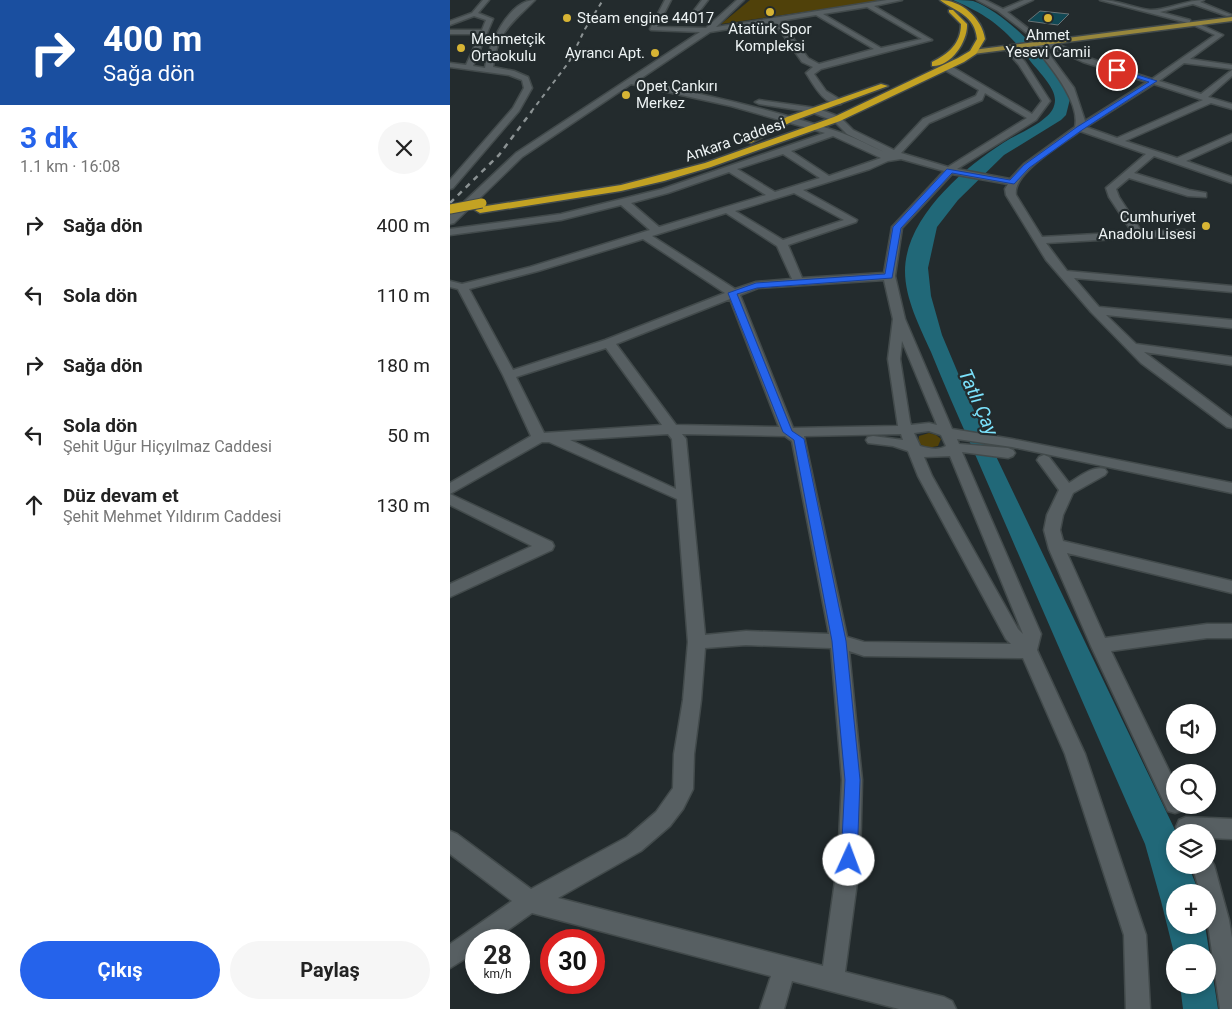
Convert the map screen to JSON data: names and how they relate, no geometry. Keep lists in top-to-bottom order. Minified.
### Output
{"streets":{"highway":["Ankara Caddesi"]},"water":["Tatlı Çay"],"places":["Atatürk Spor Kompleksi","Steam engine 44017","Ahmet Yesevi Camii","Mehmetçik Ortaokulu","Ayrancı Apt.","Opet Çankırı Merkez","Cumhuriyet Anadolu Lisesi"],"page":{"turn":["400 m","Sağa dön"],"heading":["3 dk","1.1 km · 16:08"],"list":[{"name":"Sağa dön","value":"400 m"},{"name":"Sola dön","value":"110 m"},{"name":"Sağa dön","value":"180 m"},{"name":"Sola dön","note":"Şehit Uğur Hiçyılmaz Caddesi","value":"50 m"},{"name":"Düz devam et","note":"Şehit Mehmet Yıldırım Caddesi","value":"130 m"}],"map_buttons":["+","−"],"speed":"28 km/h","limit":"30","buttons":["Çıkış","Paylaş"]}}
